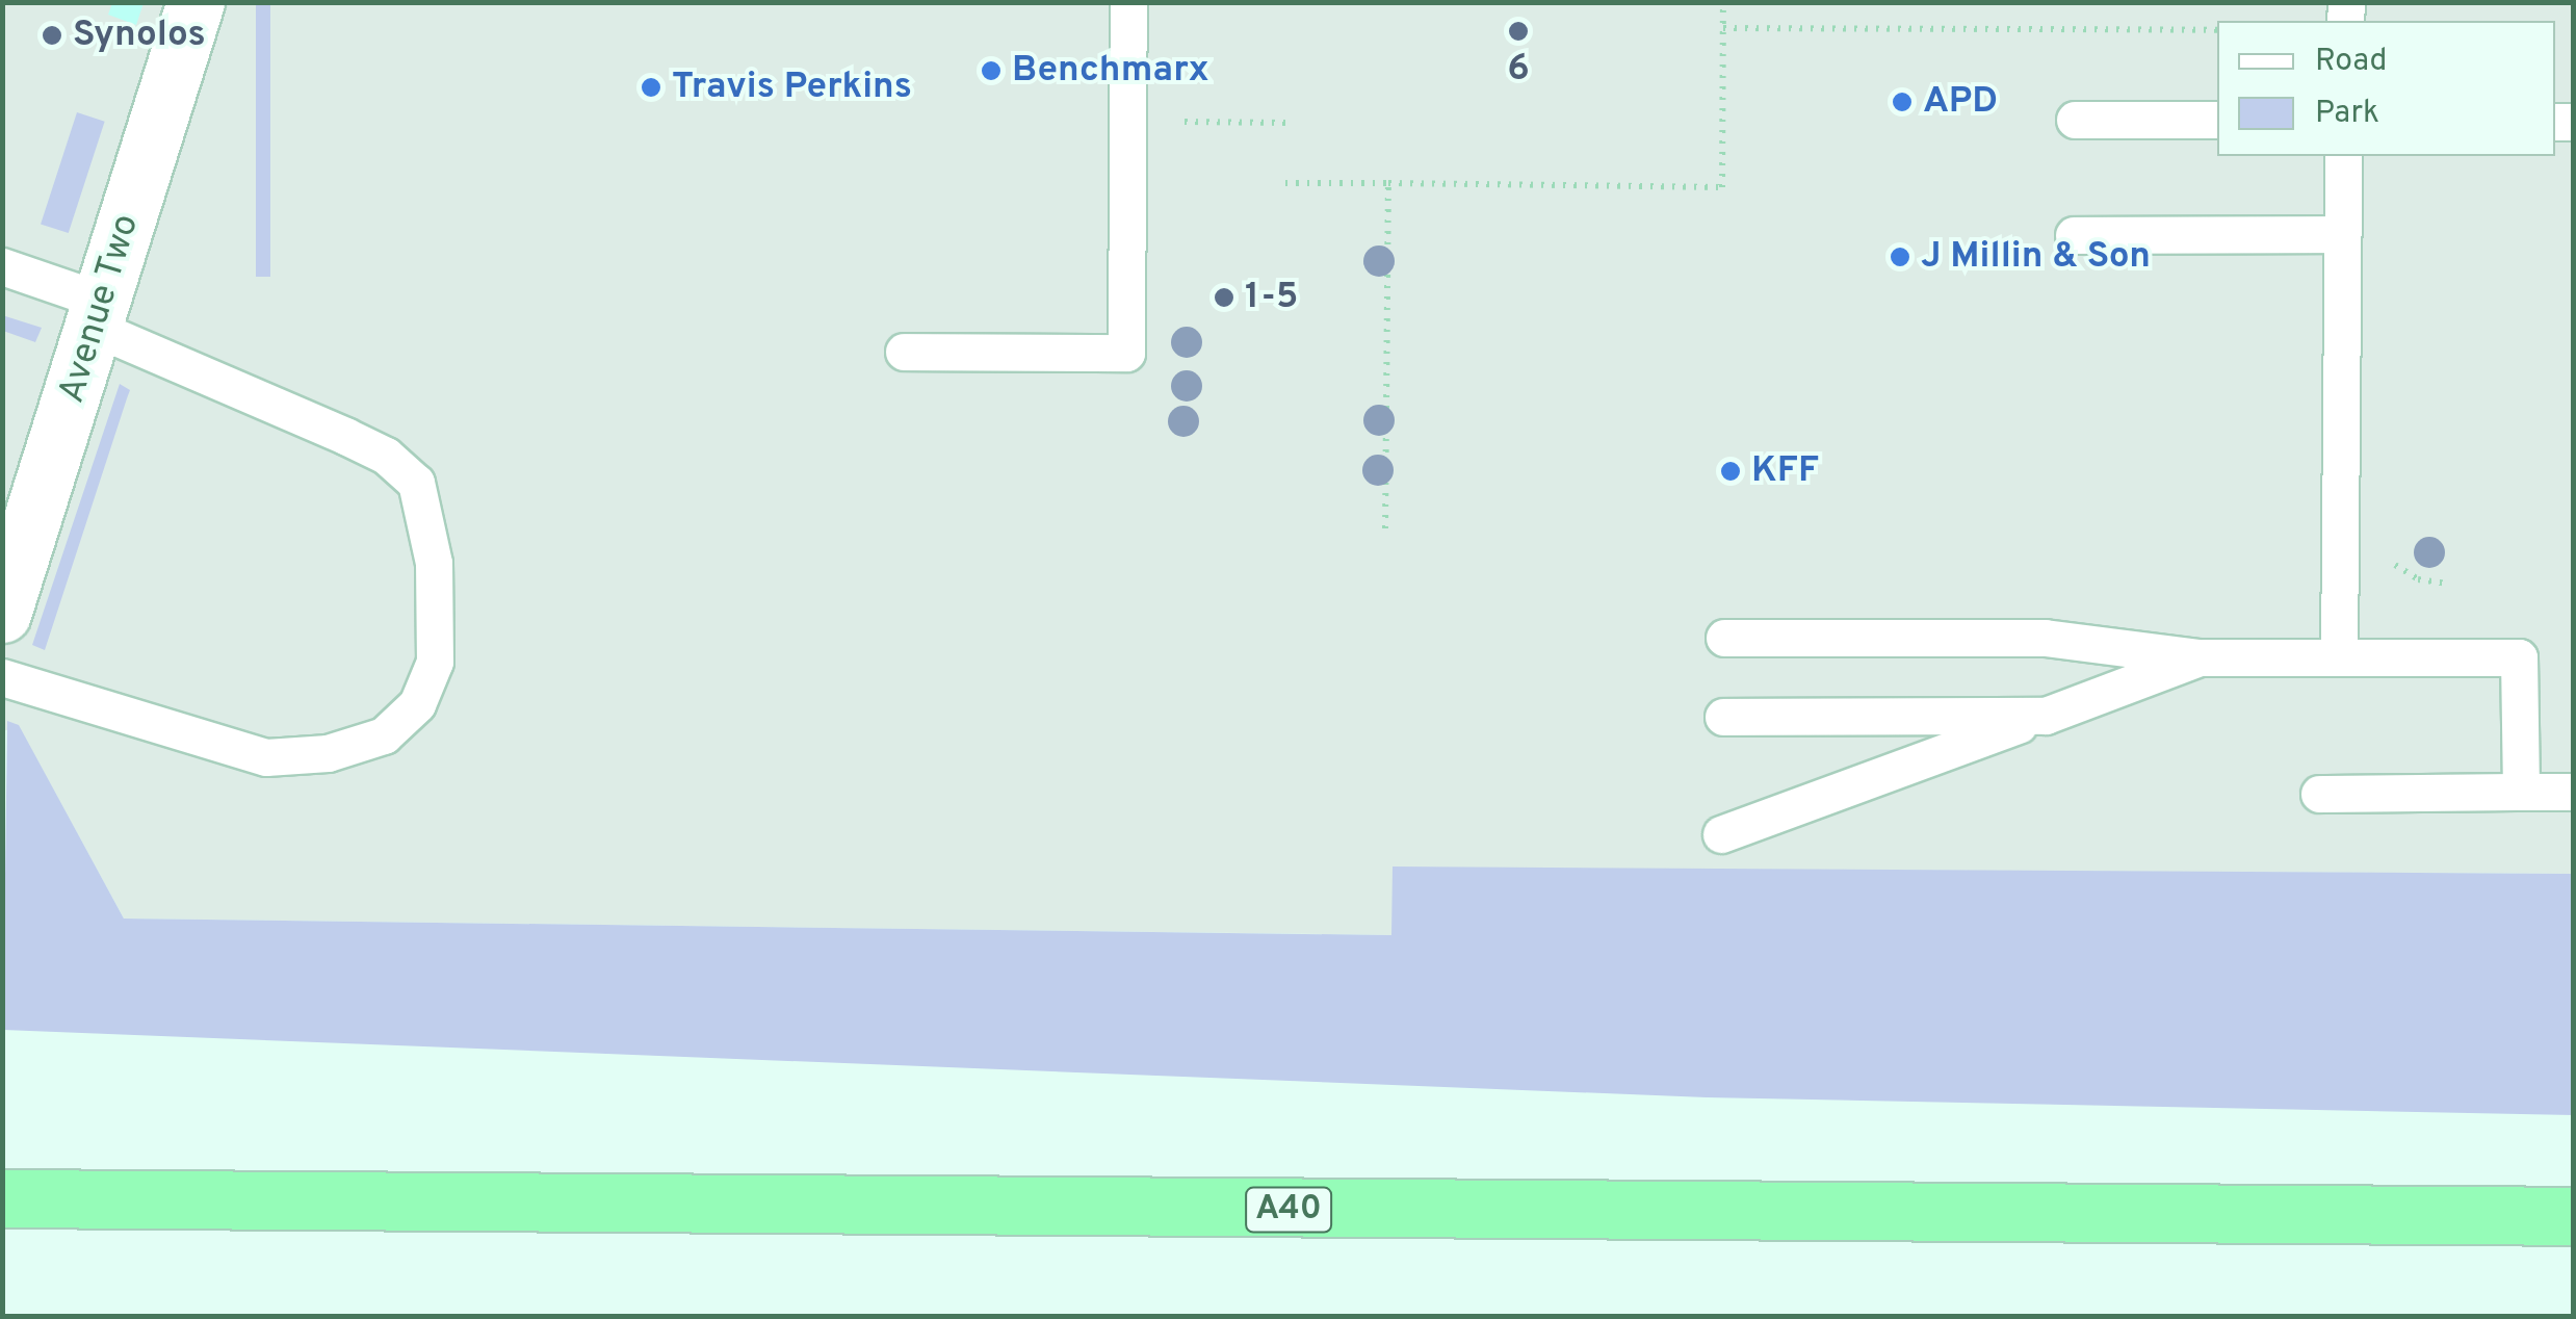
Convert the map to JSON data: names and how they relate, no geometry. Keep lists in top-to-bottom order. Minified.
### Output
{"streets":{"highway":["A40"],"street":["Avenue Two"]},"places":["6","Synolos","Benchmarx","Travis Perkins","APD","J Millin & Son","1-5","KFF"],"legend":["Road","Park"]}
